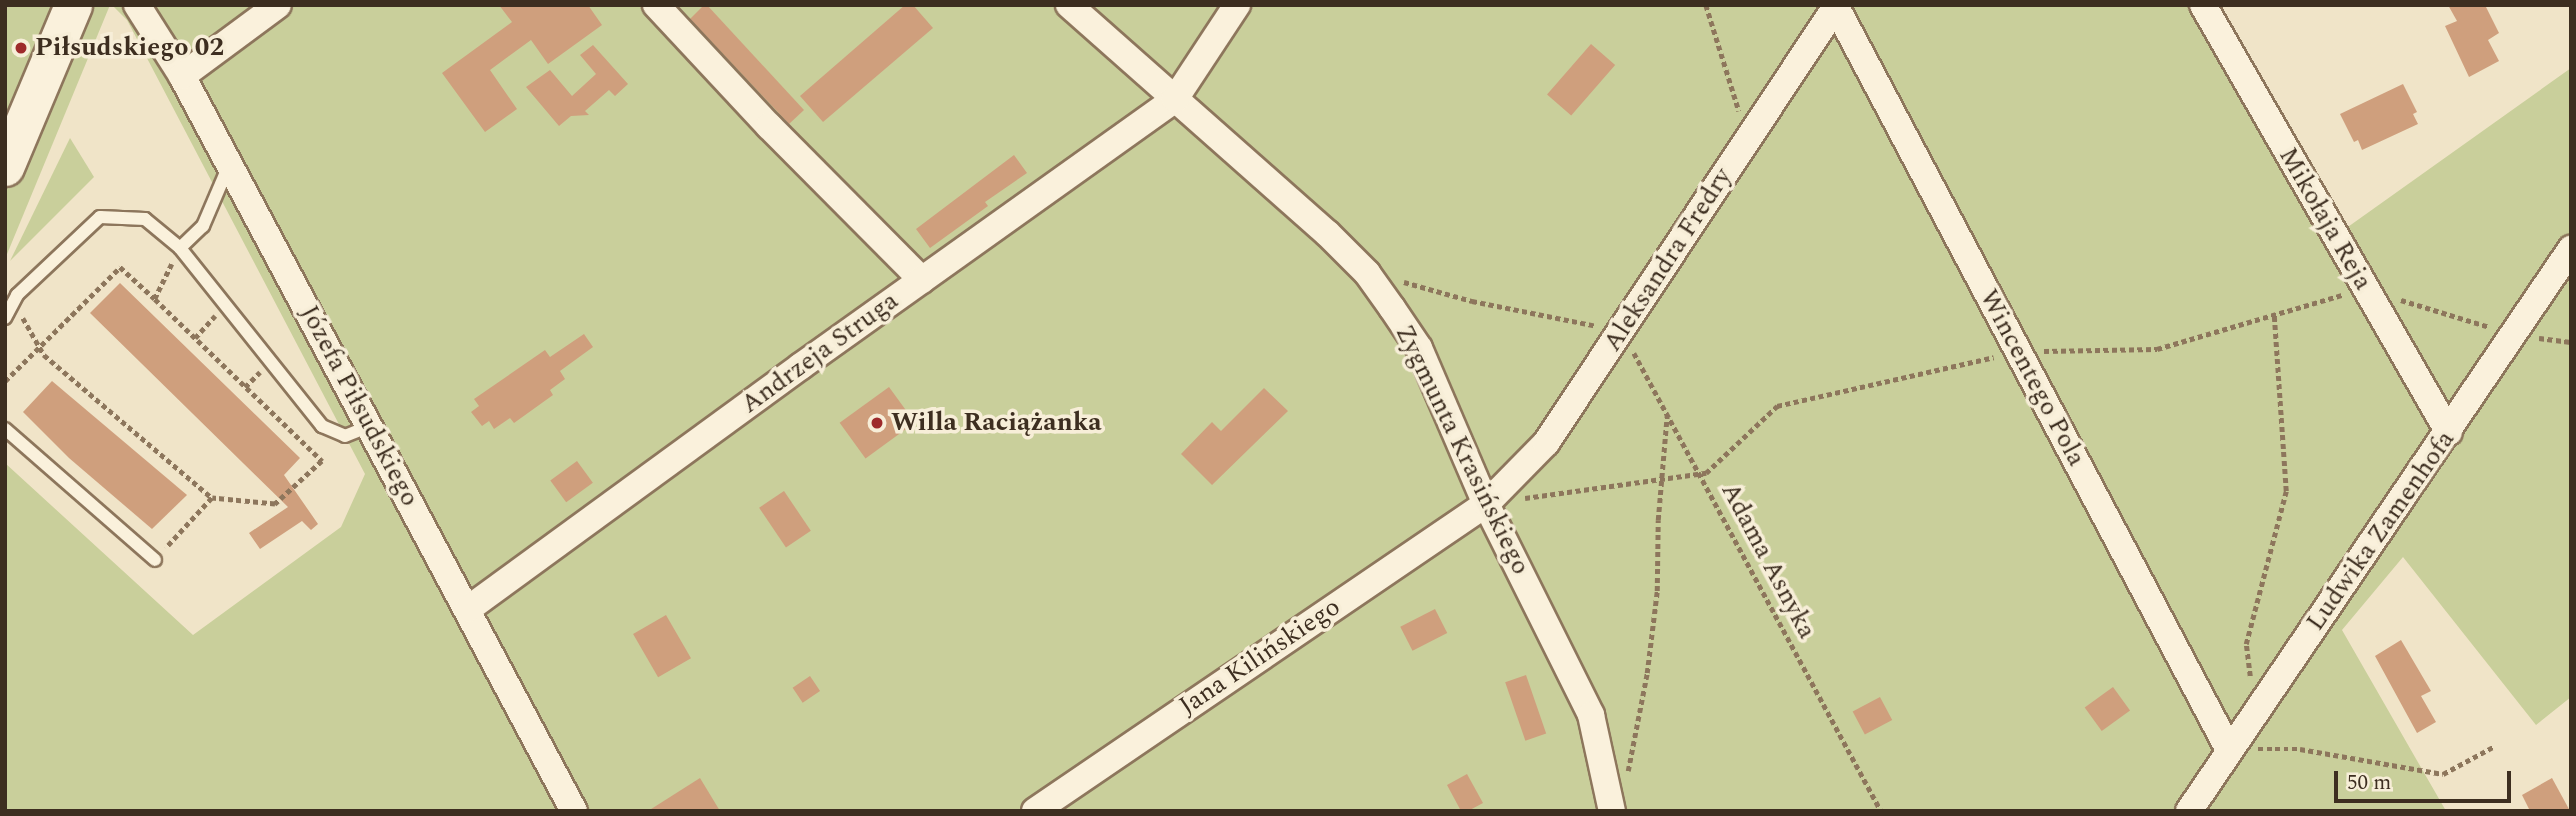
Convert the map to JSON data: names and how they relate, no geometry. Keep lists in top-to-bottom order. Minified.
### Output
{"streets":{"street":["Mikołaja Reja","Aleksandra Fredry","Andrzeja Struga","Wincentego Pola","Józefa Piłsudskiego","Zygmunta Krasińskiego","Ludwika Zamenhofa","Jana Kilińskiego"],"path":["Adama Asnyka"]},"crossings":[["Mikołaja Reja","Ludwika Zamenhofa"],["Aleksandra Fredry","Wincentego Pola"],["Aleksandra Fredry","Zygmunta Krasińskiego"],["Aleksandra Fredry","Adama Asnyka"],["Aleksandra Fredry","Jana Kilińskiego"],["Andrzeja Struga","Józefa Piłsudskiego"],["Andrzeja Struga","Zygmunta Krasińskiego"],["Wincentego Pola","Ludwika Zamenhofa"],["Zygmunta Krasińskiego","Jana Kilińskiego"]],"places":["Piłsudskiego 02","Willa Raciążanka"],"scale_bar":"50 m"}
